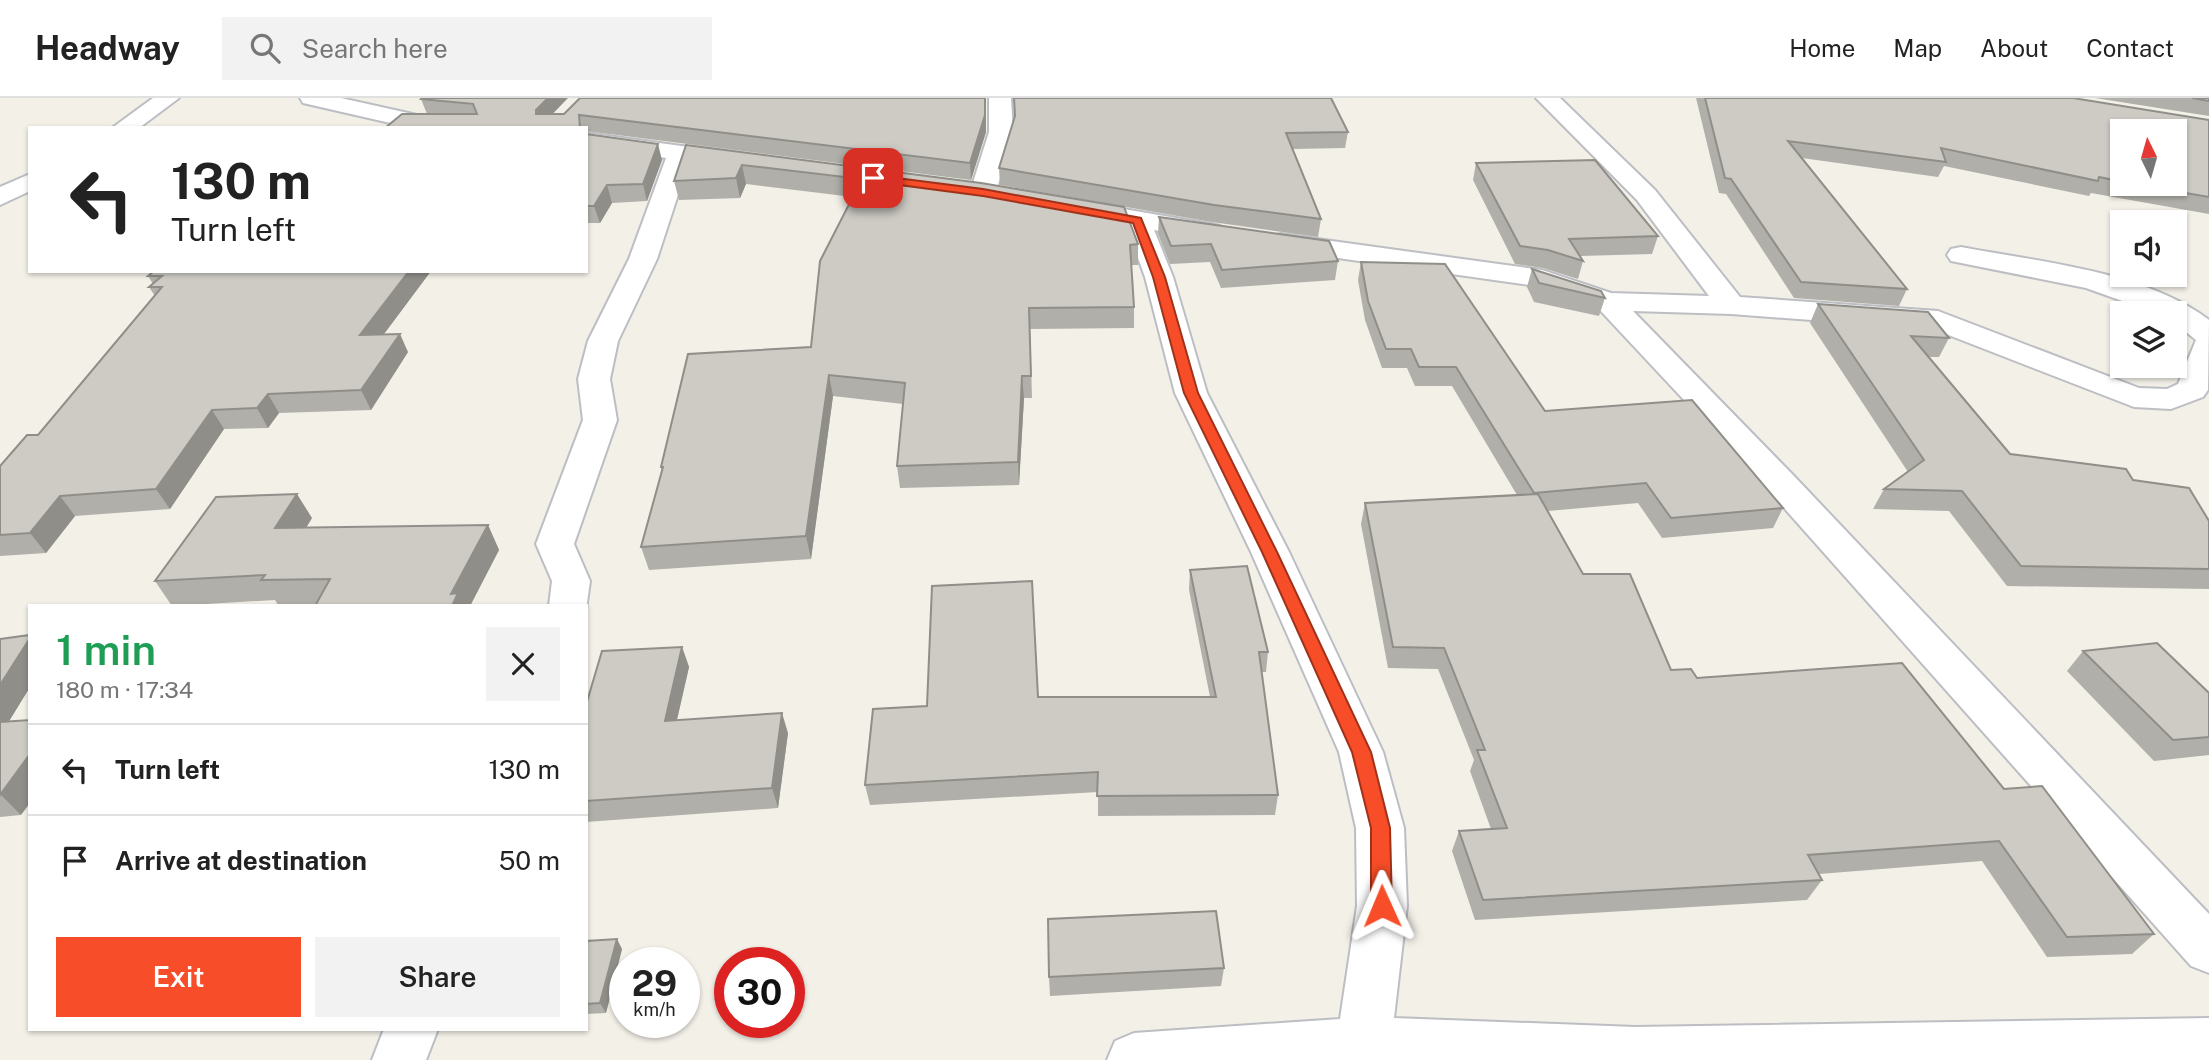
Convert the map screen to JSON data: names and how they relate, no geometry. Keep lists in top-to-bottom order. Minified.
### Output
{"north":"top","page":{"header":"Headway","search":"Search here","nav":["Home","Map","About","Contact"],"turn":["130 m","Turn left"],"heading":["1 min","180 m · 17:34"],"list":[{"name":"Turn left","value":"130 m"},{"name":"Arrive at destination","value":"50 m"}],"buttons":["Exit","Share"],"speed":"29 km/h","limit":"30"}}
